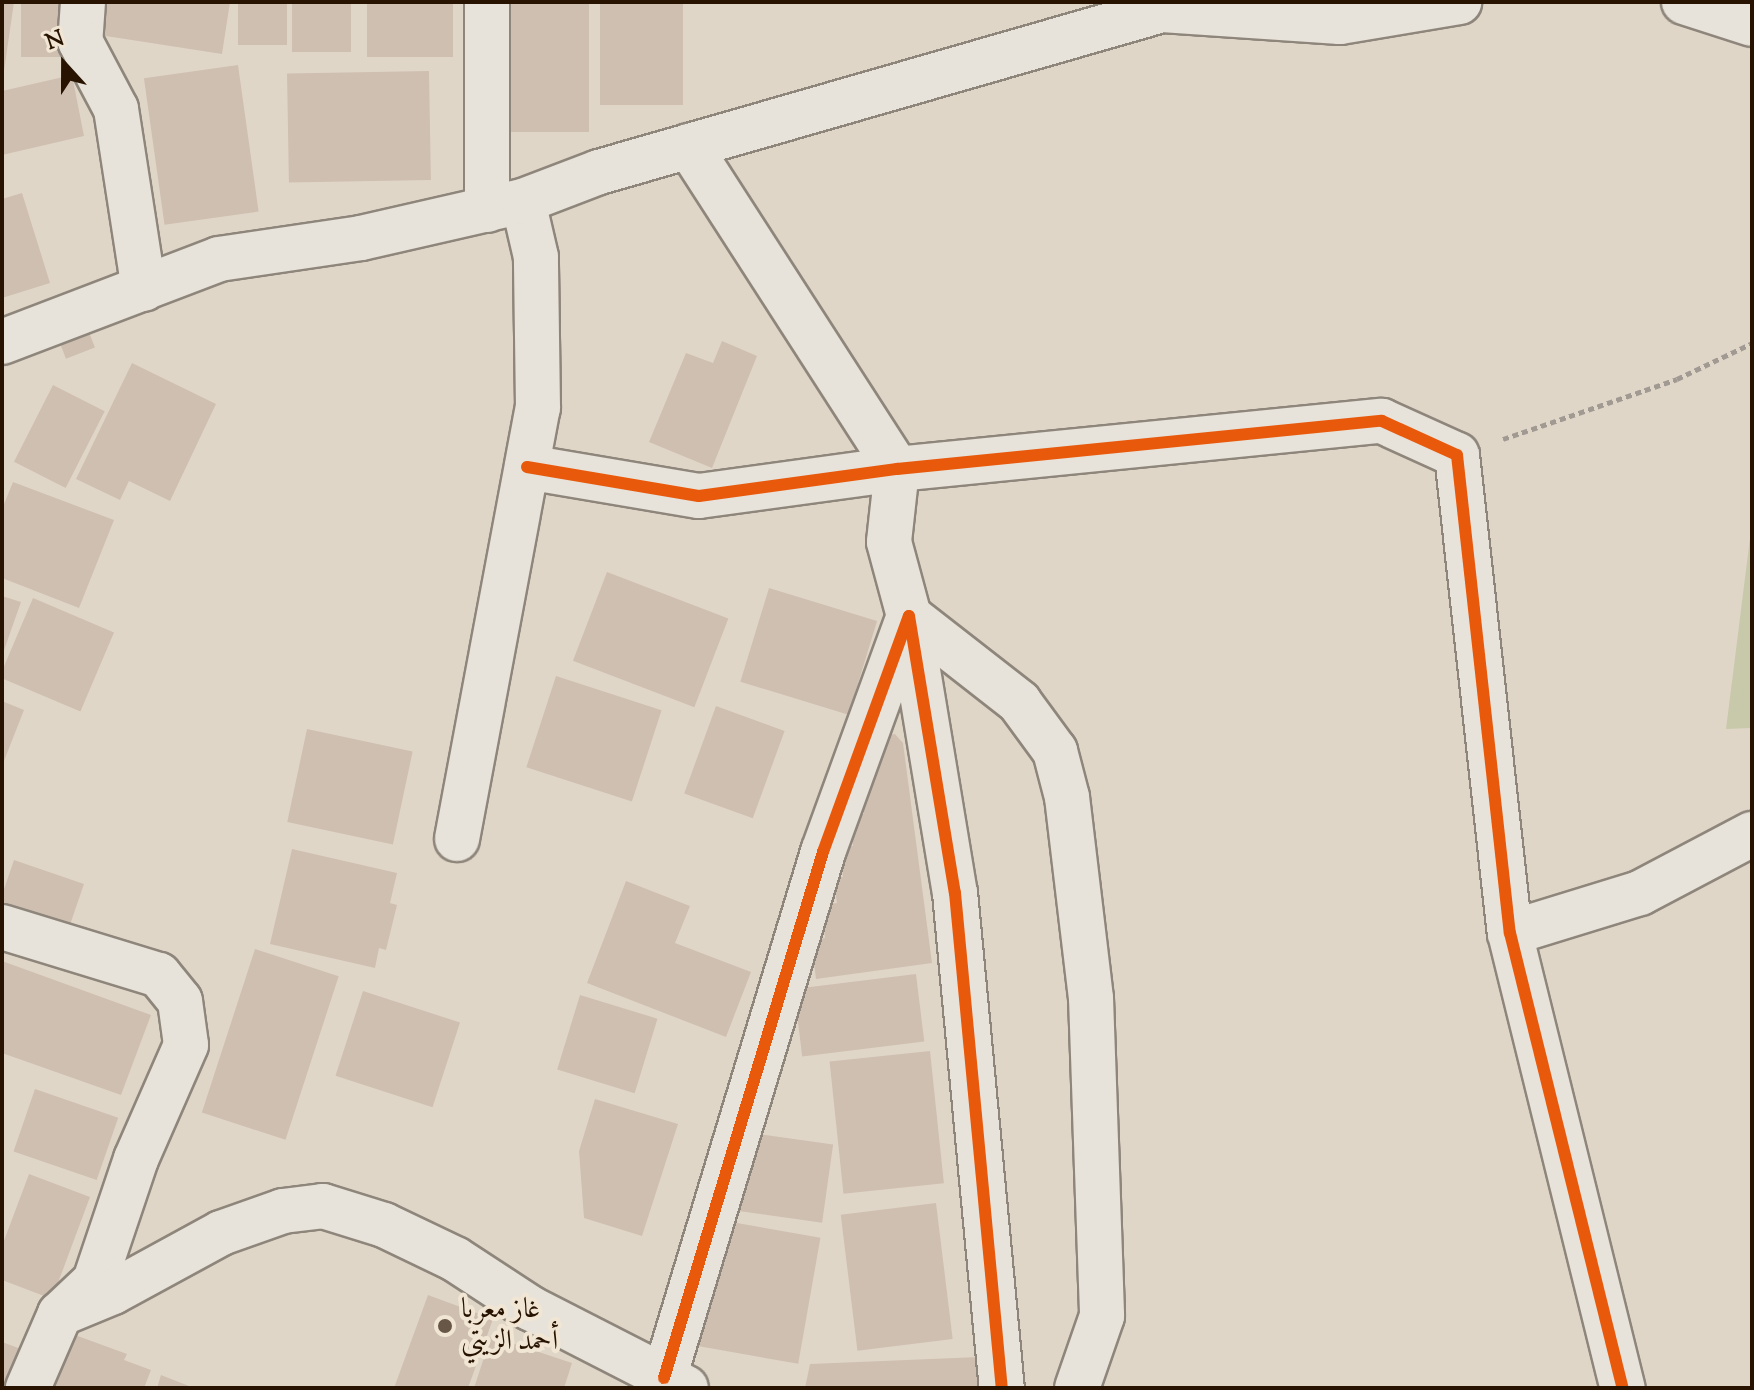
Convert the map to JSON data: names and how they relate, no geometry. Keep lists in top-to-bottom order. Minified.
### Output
{"places":["غاز معربا أحمد الزيتي"],"north":"top"}
